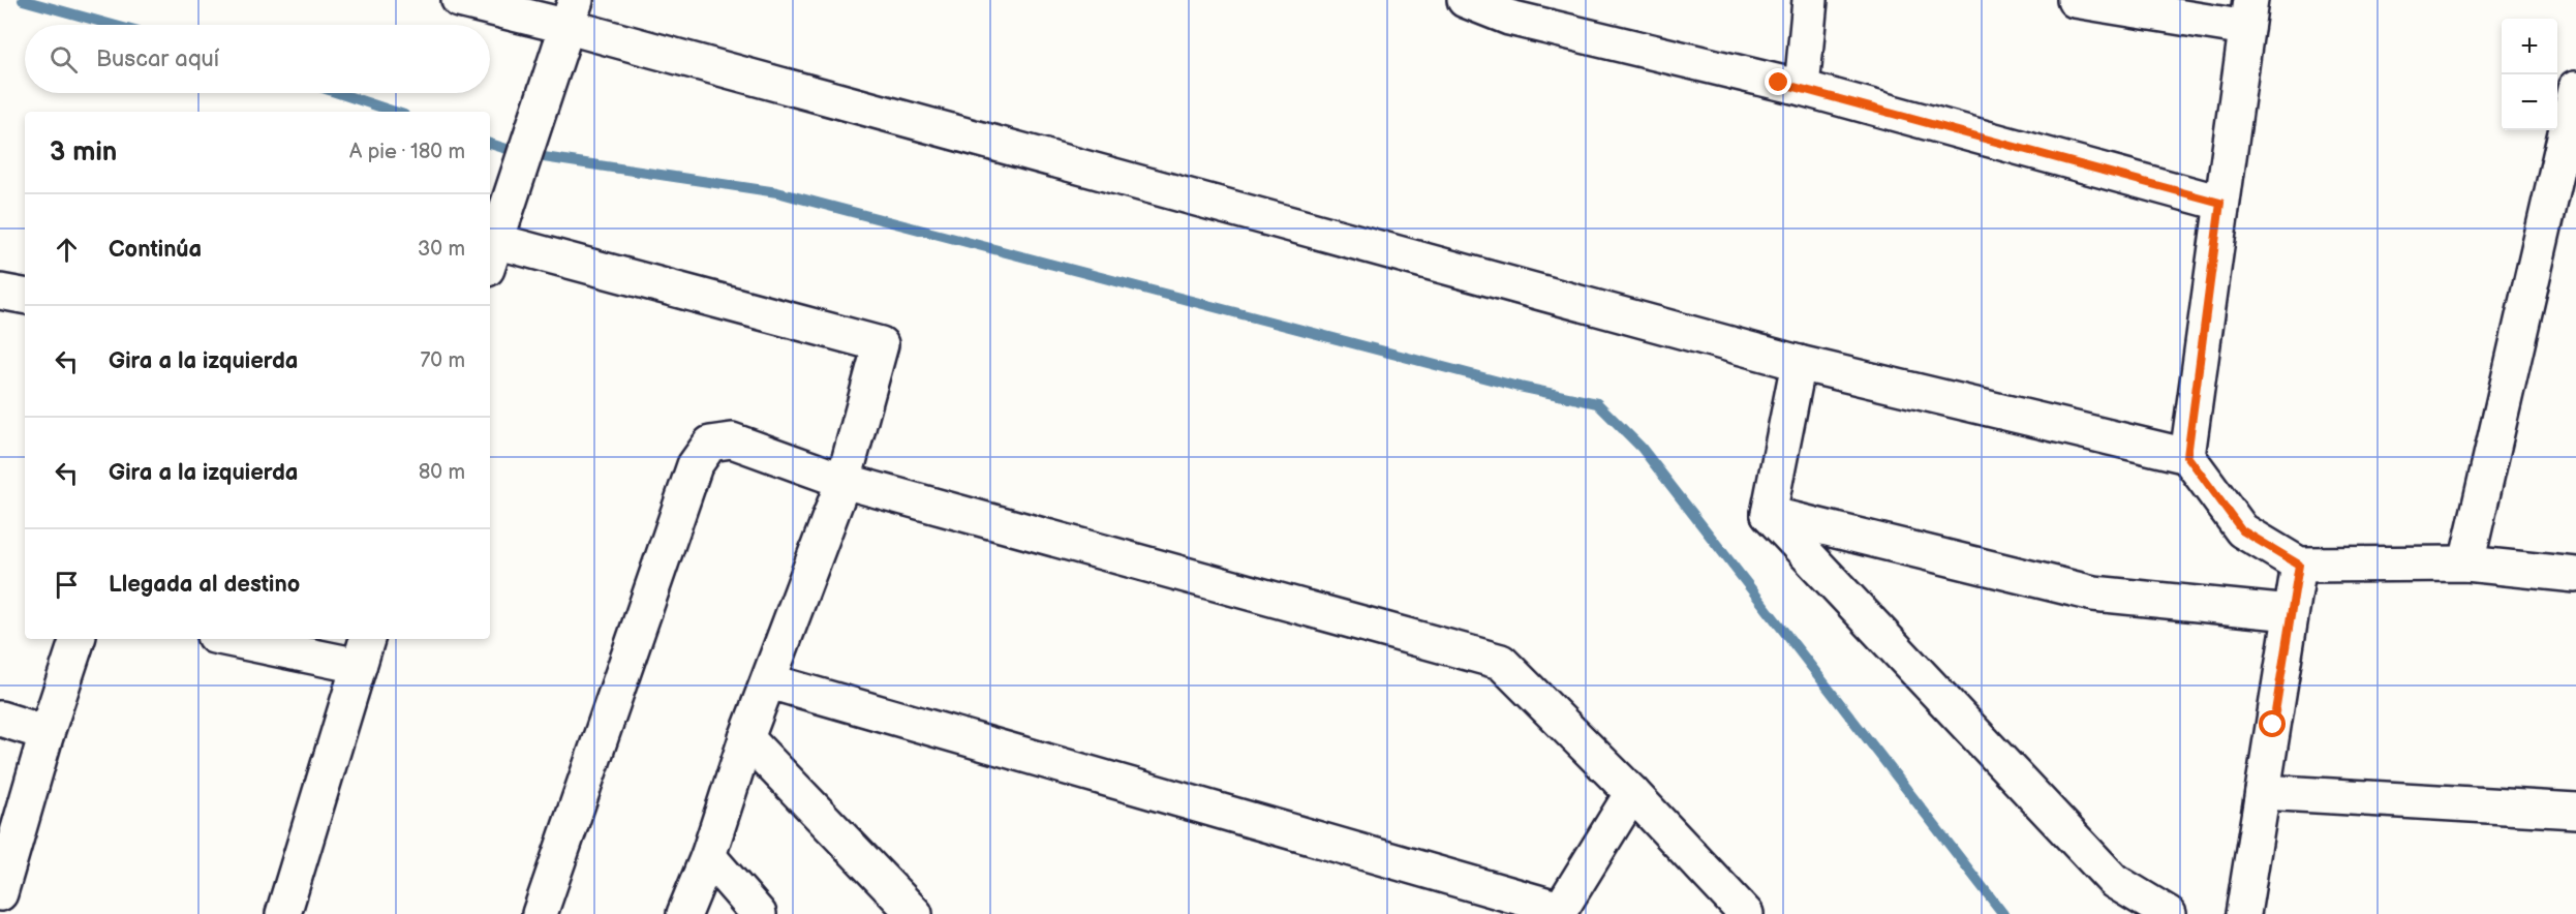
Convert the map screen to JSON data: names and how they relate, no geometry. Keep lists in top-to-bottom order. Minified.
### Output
{"page":{"map_buttons":["+","−"],"search":"Buscar aquí","heading":["3 min","A pie · 180 m"],"list":[["Continúa","30 m"],["Gira a la izquierda","70 m"],["Gira a la izquierda","80 m"],"Llegada al destino"]}}
